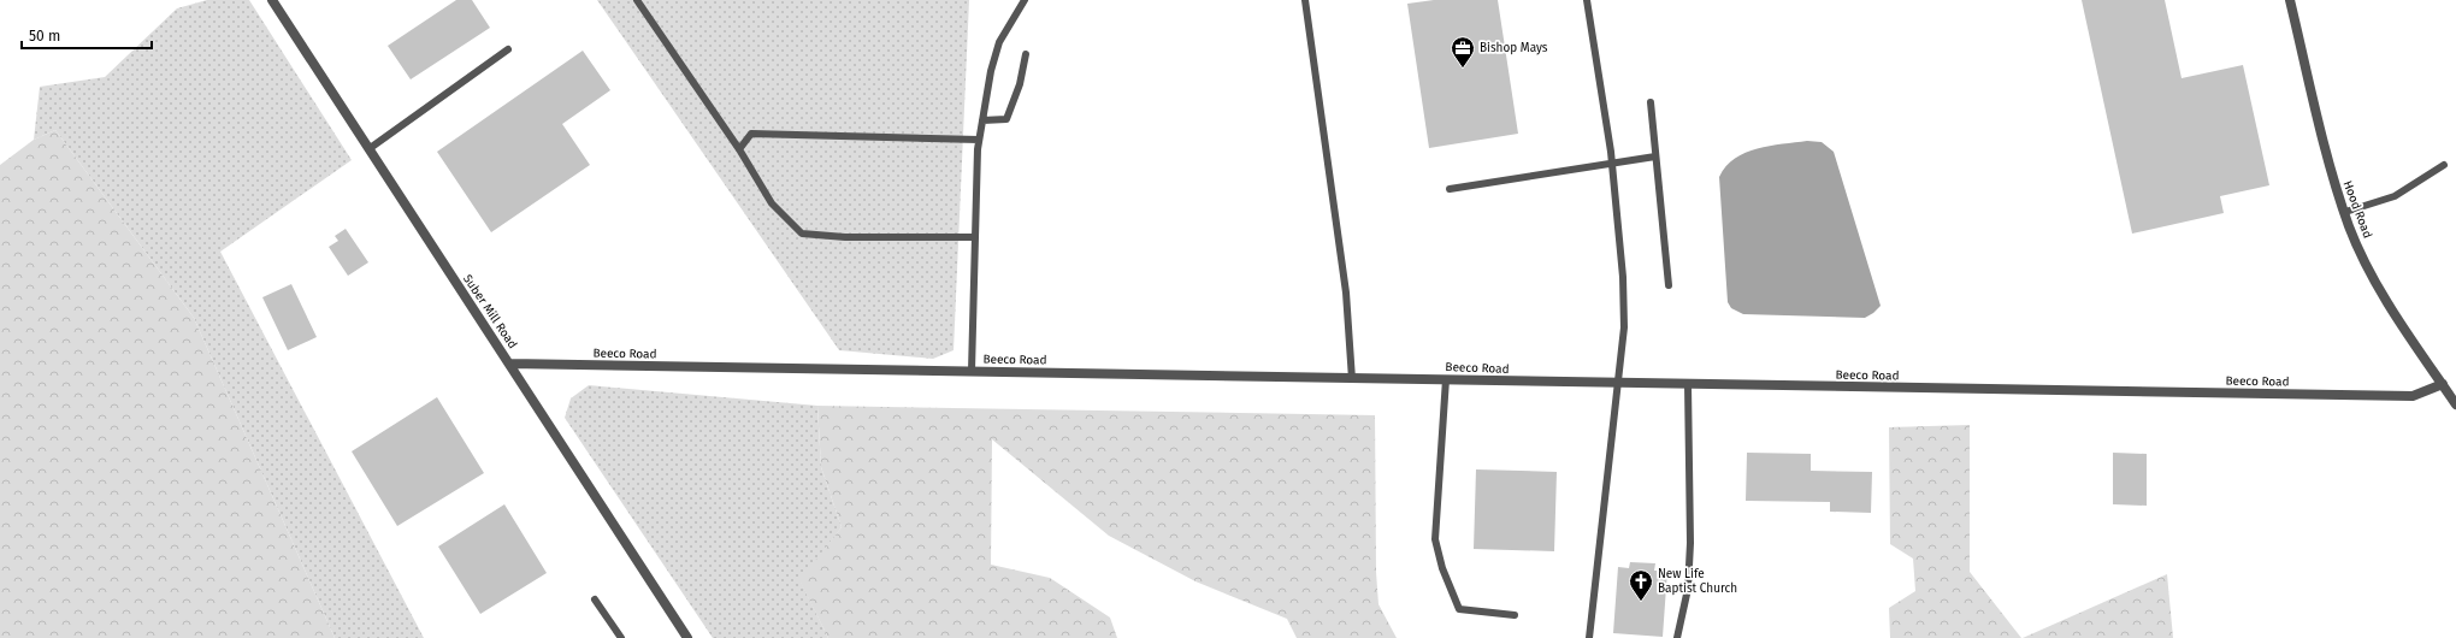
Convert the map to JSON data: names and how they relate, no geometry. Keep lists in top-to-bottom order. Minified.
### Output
{"streets":{"street":["Hood Road","Suber Mill Road","Beeco Road"]},"crossings":[["Hood Road","Beeco Road"],["Suber Mill Road","Beeco Road"]],"places":{"office":["Bishop Mays"],"church":["New Life Baptist Church"]},"scale_bar":"50 m"}
